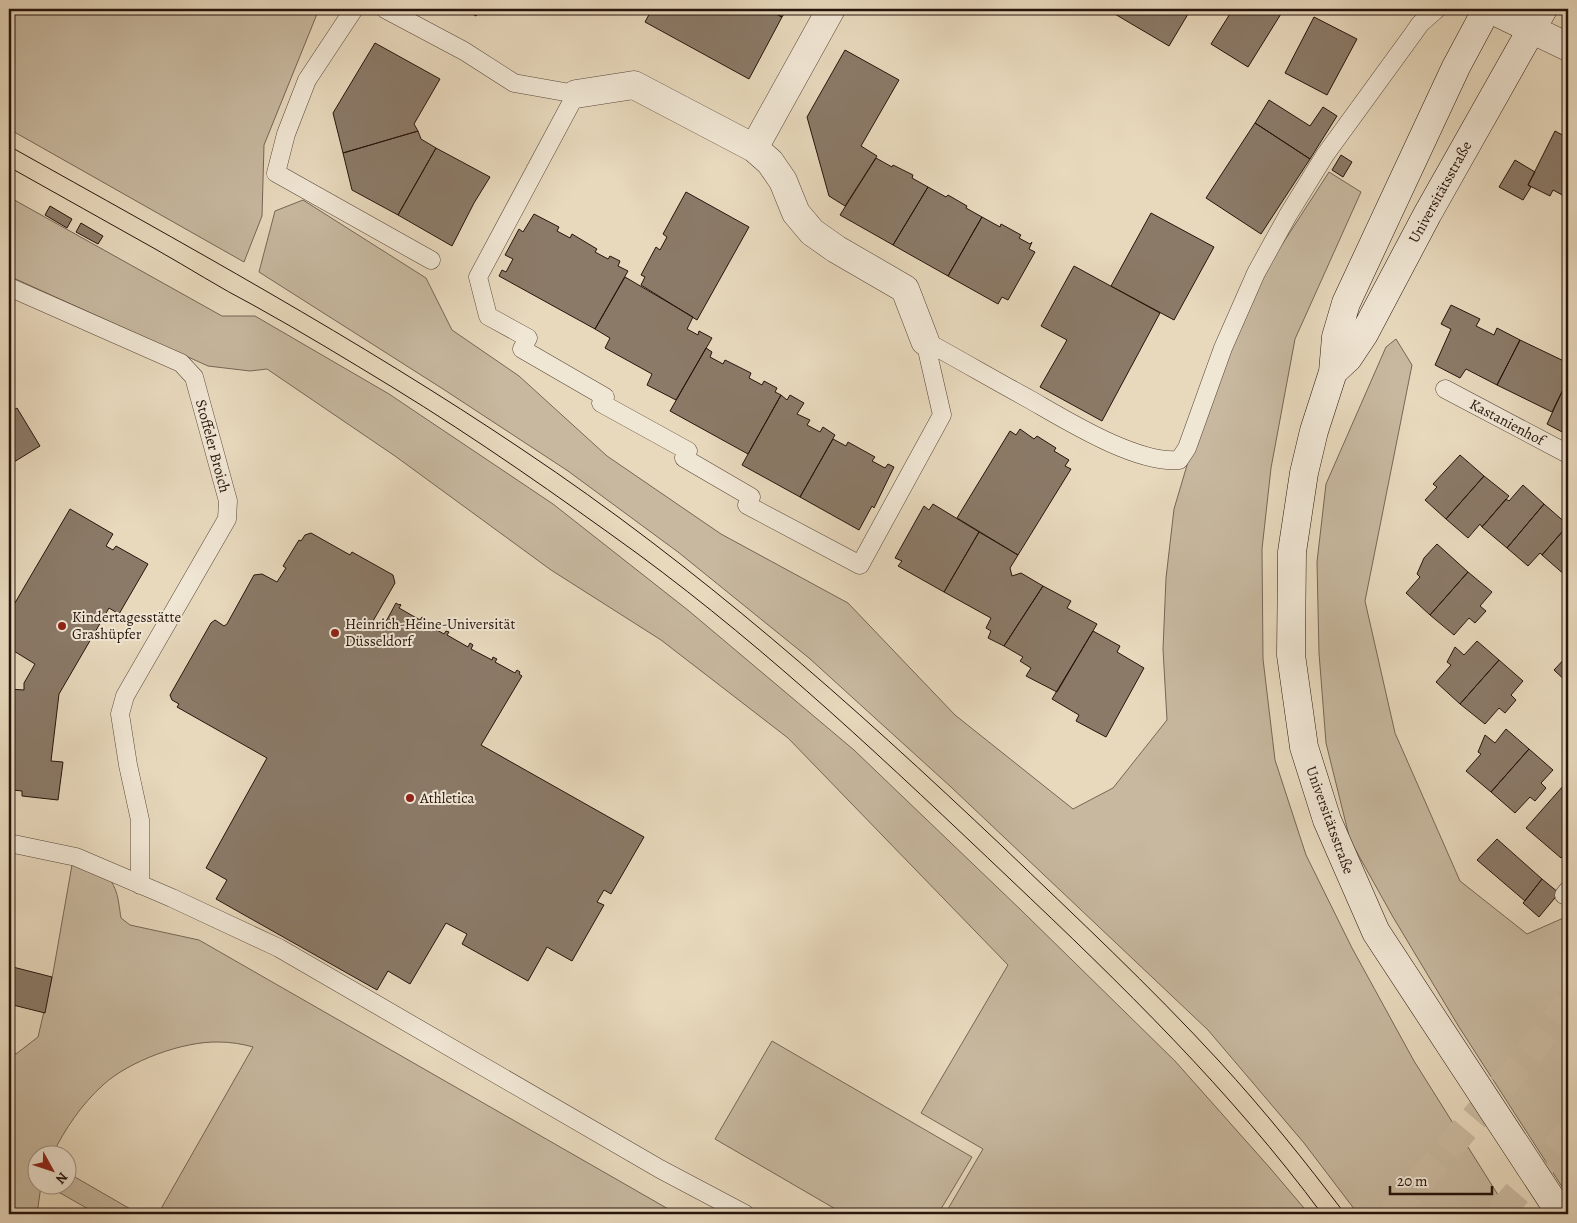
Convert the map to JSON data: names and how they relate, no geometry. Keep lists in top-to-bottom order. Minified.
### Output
{"streets":{"street":["Universitätsstraße"],"lane":["Kastanienhof","Stoffeler Broich"]},"places":["Kindertagesstätte Grashüpfer","Heinrich-Heine-Universität Düsseldorf","Athletica"],"scale_bar":"20 m","north":"bottom right"}
